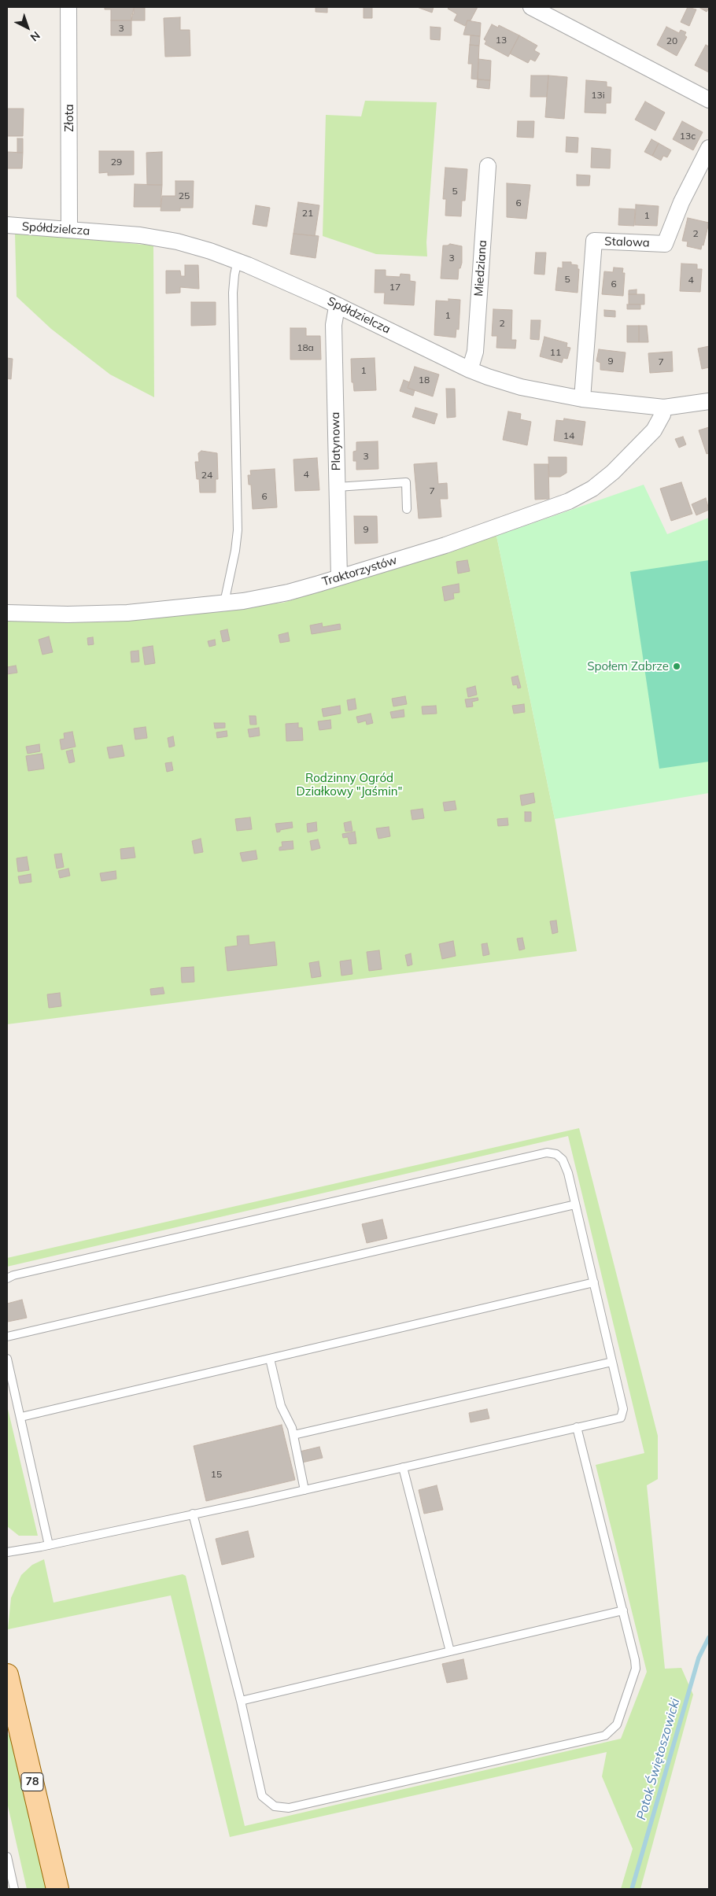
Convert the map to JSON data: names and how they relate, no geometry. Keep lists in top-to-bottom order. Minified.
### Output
{"streets":{"main road":["78"],"street":["Złota","Spółdzielcza","Stalowa","Miedziana","Platynowa","Traktorzystów"]},"crossings":[["Złota","Spółdzielcza"],["Spółdzielcza","Stalowa"],["Spółdzielcza","Miedziana"],["Spółdzielcza","Platynowa"],["Spółdzielcza","Traktorzystów"],["Platynowa","Traktorzystów"]],"water":["Potok Świętoszowicki"],"parks":["Rodzinny Ogród Działkowy \"Jaśmin\""],"places":["Społem Zabrze"],"house_numbers":["3","13","20","13i","13c","29","5","25","6","21","1","2","3","5","4","6","17","1","2","18a","11","9","7","1","18","14","3","4","24","7","6","9","15"],"north":"bottom right"}
